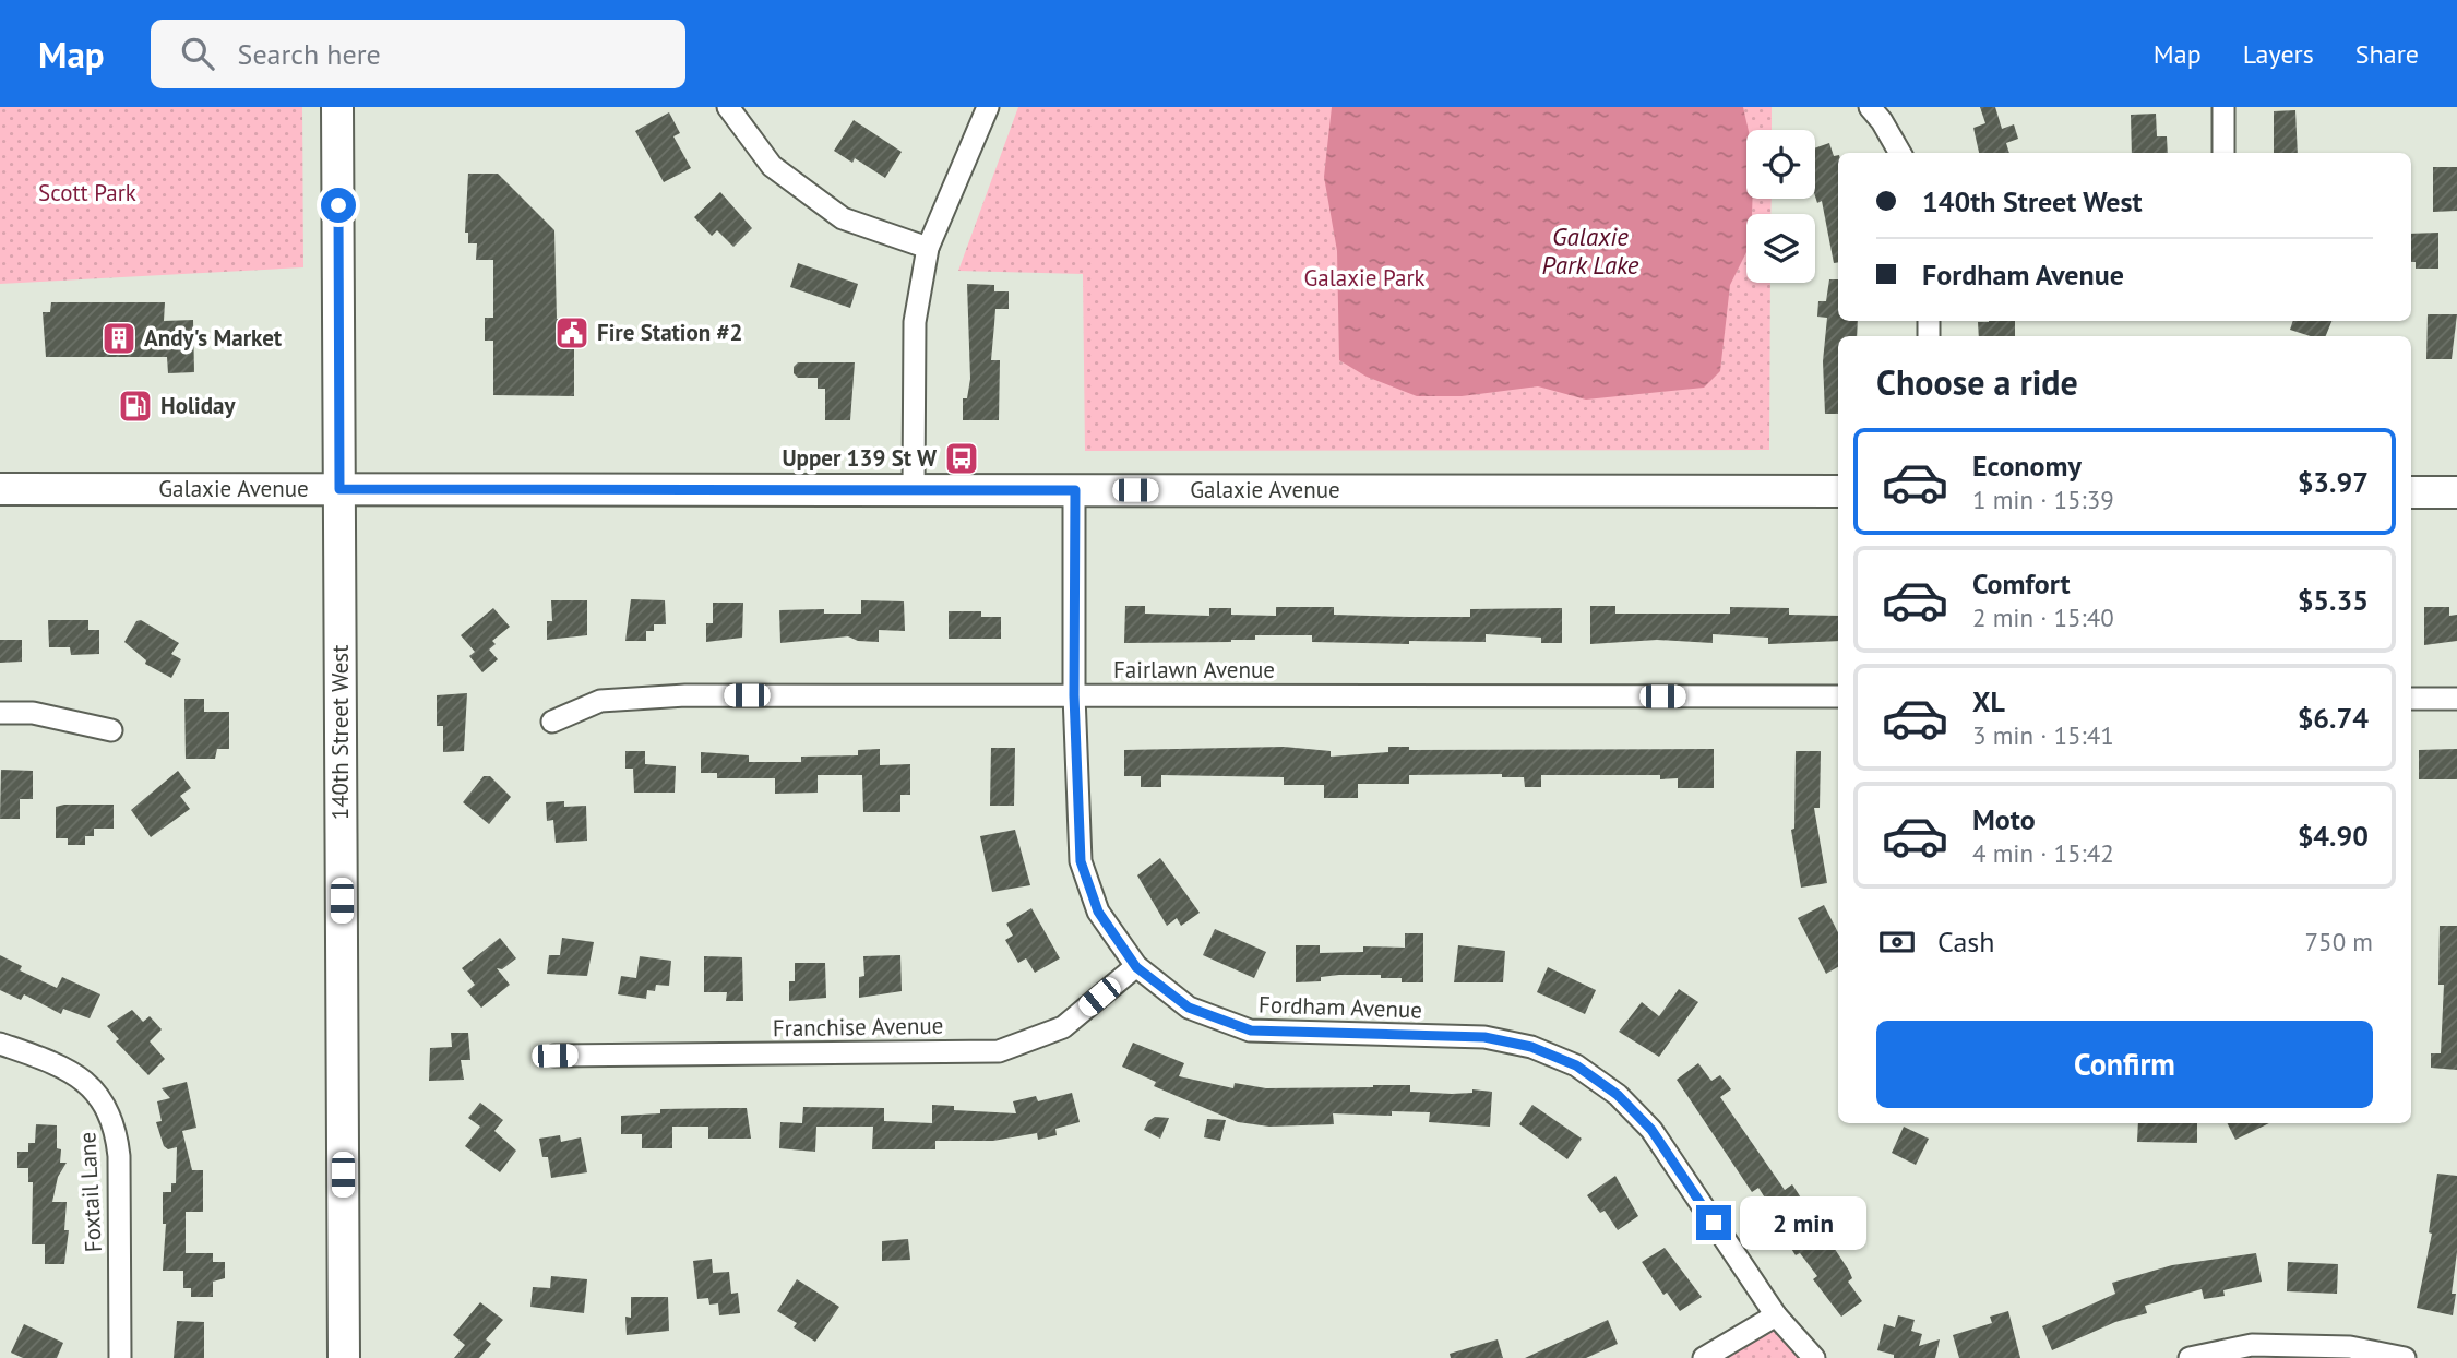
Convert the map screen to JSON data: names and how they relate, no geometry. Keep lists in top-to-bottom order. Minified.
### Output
{"streets":{"street":["Galaxie Avenue","Fairlawn Avenue","140th Street West","Fordham Avenue","Franchise Avenue","Foxtail Lane"]},"crossings":[["Galaxie Avenue","140th Street West"],["Galaxie Avenue","Fordham Avenue"],["Fairlawn Avenue","Fordham Avenue"],["Fordham Avenue","Franchise Avenue"]],"water":["Galaxie Park Lake"],"parks":["Scott Park","Galaxie Park"],"places":{"public building":["Fire Station #2"],"building":["Andy's Market"],"fuel station":["Holiday"],"bus stop":["Upper 139 St W"]},"page":{"header":"Map","search":"Search here","nav":["Map","Layers","Share"],"banner":["140th Street West","Fordham Avenue"],"heading":"Choose a ride","list":[{"name":"Economy","note":"1 min · 15:39","value":"$3.97"},{"name":"Comfort","note":"2 min · 15:40","value":"$5.35"},{"name":"XL","note":"3 min · 15:41","value":"$6.74"},{"name":"Moto","note":"4 min · 15:42","value":"$4.90"}],"pay":["Cash","750 m"],"buttons":"Confirm","bubble":"2 min"}}
